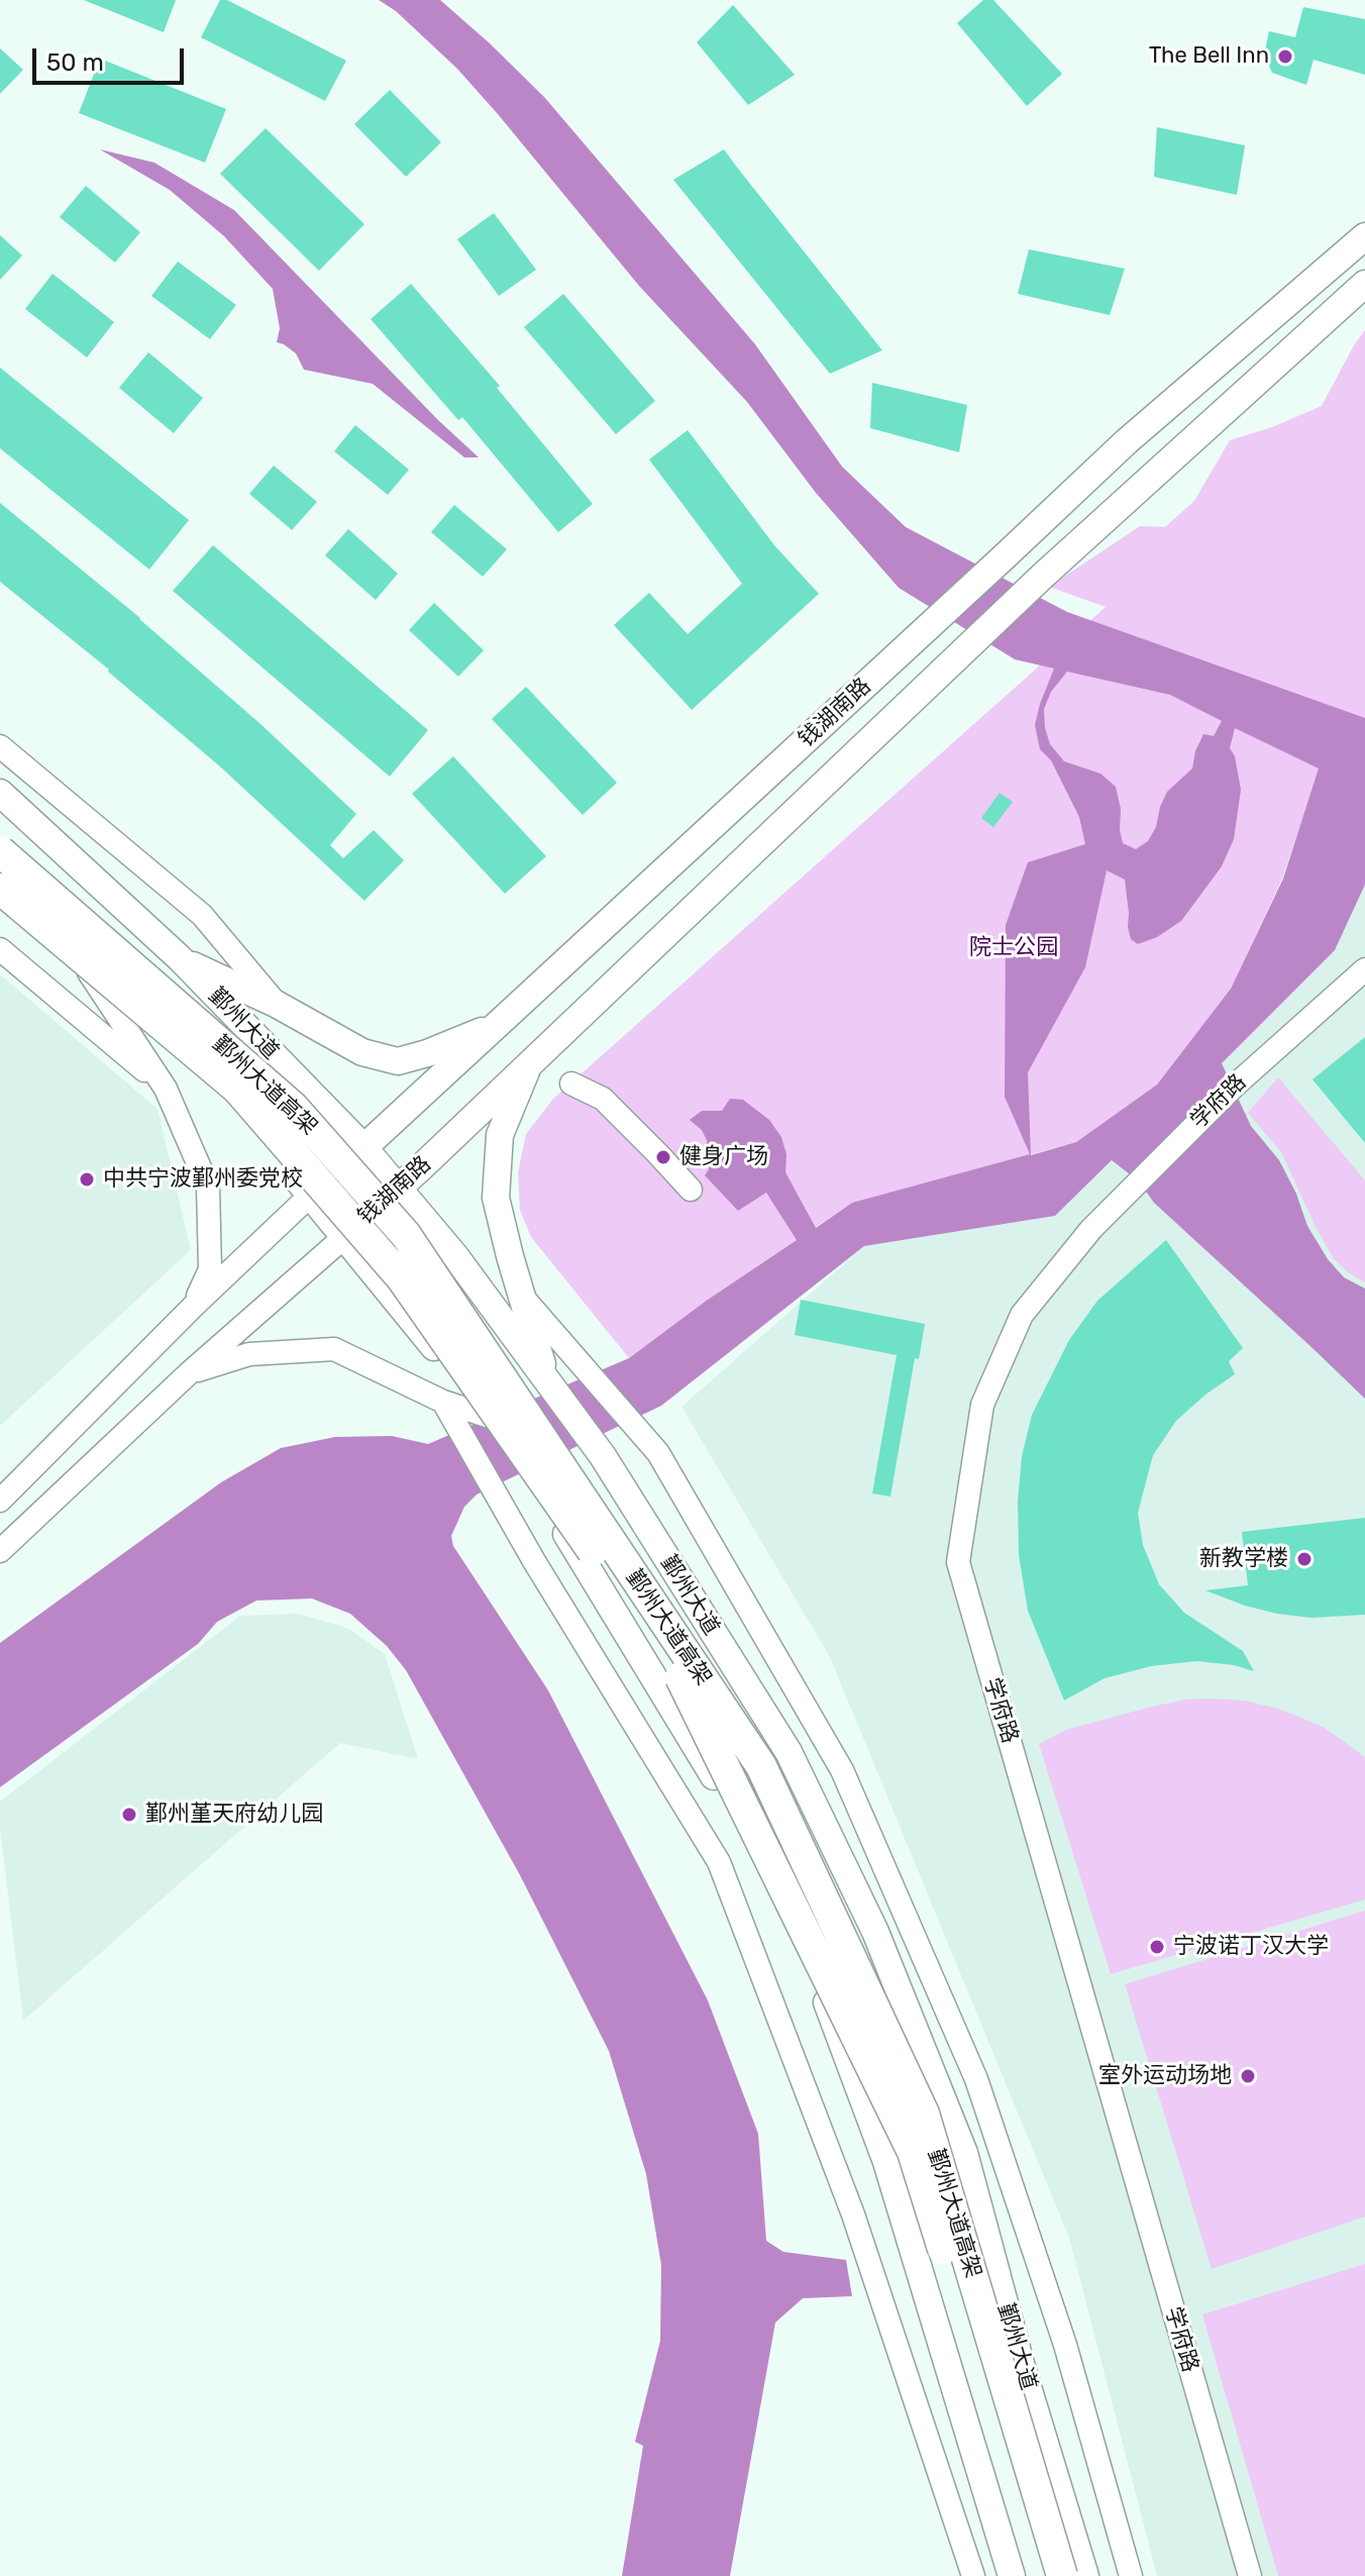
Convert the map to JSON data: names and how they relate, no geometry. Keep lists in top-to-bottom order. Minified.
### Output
{"streets":{"highway":["鄞州大道高架"],"main road":["钱湖南路","鄞州大道"],"street":["学府路"]},"crossings":[["钱湖南路","鄞州大道"]],"parks":["院士公园"],"places":["The Bell Inn","健身广场","中共宁波鄞州委党校","新教学楼","鄞州堇天府幼儿园","宁波诺丁汉大学","室外运动场地"],"scale_bar":"50 m"}
